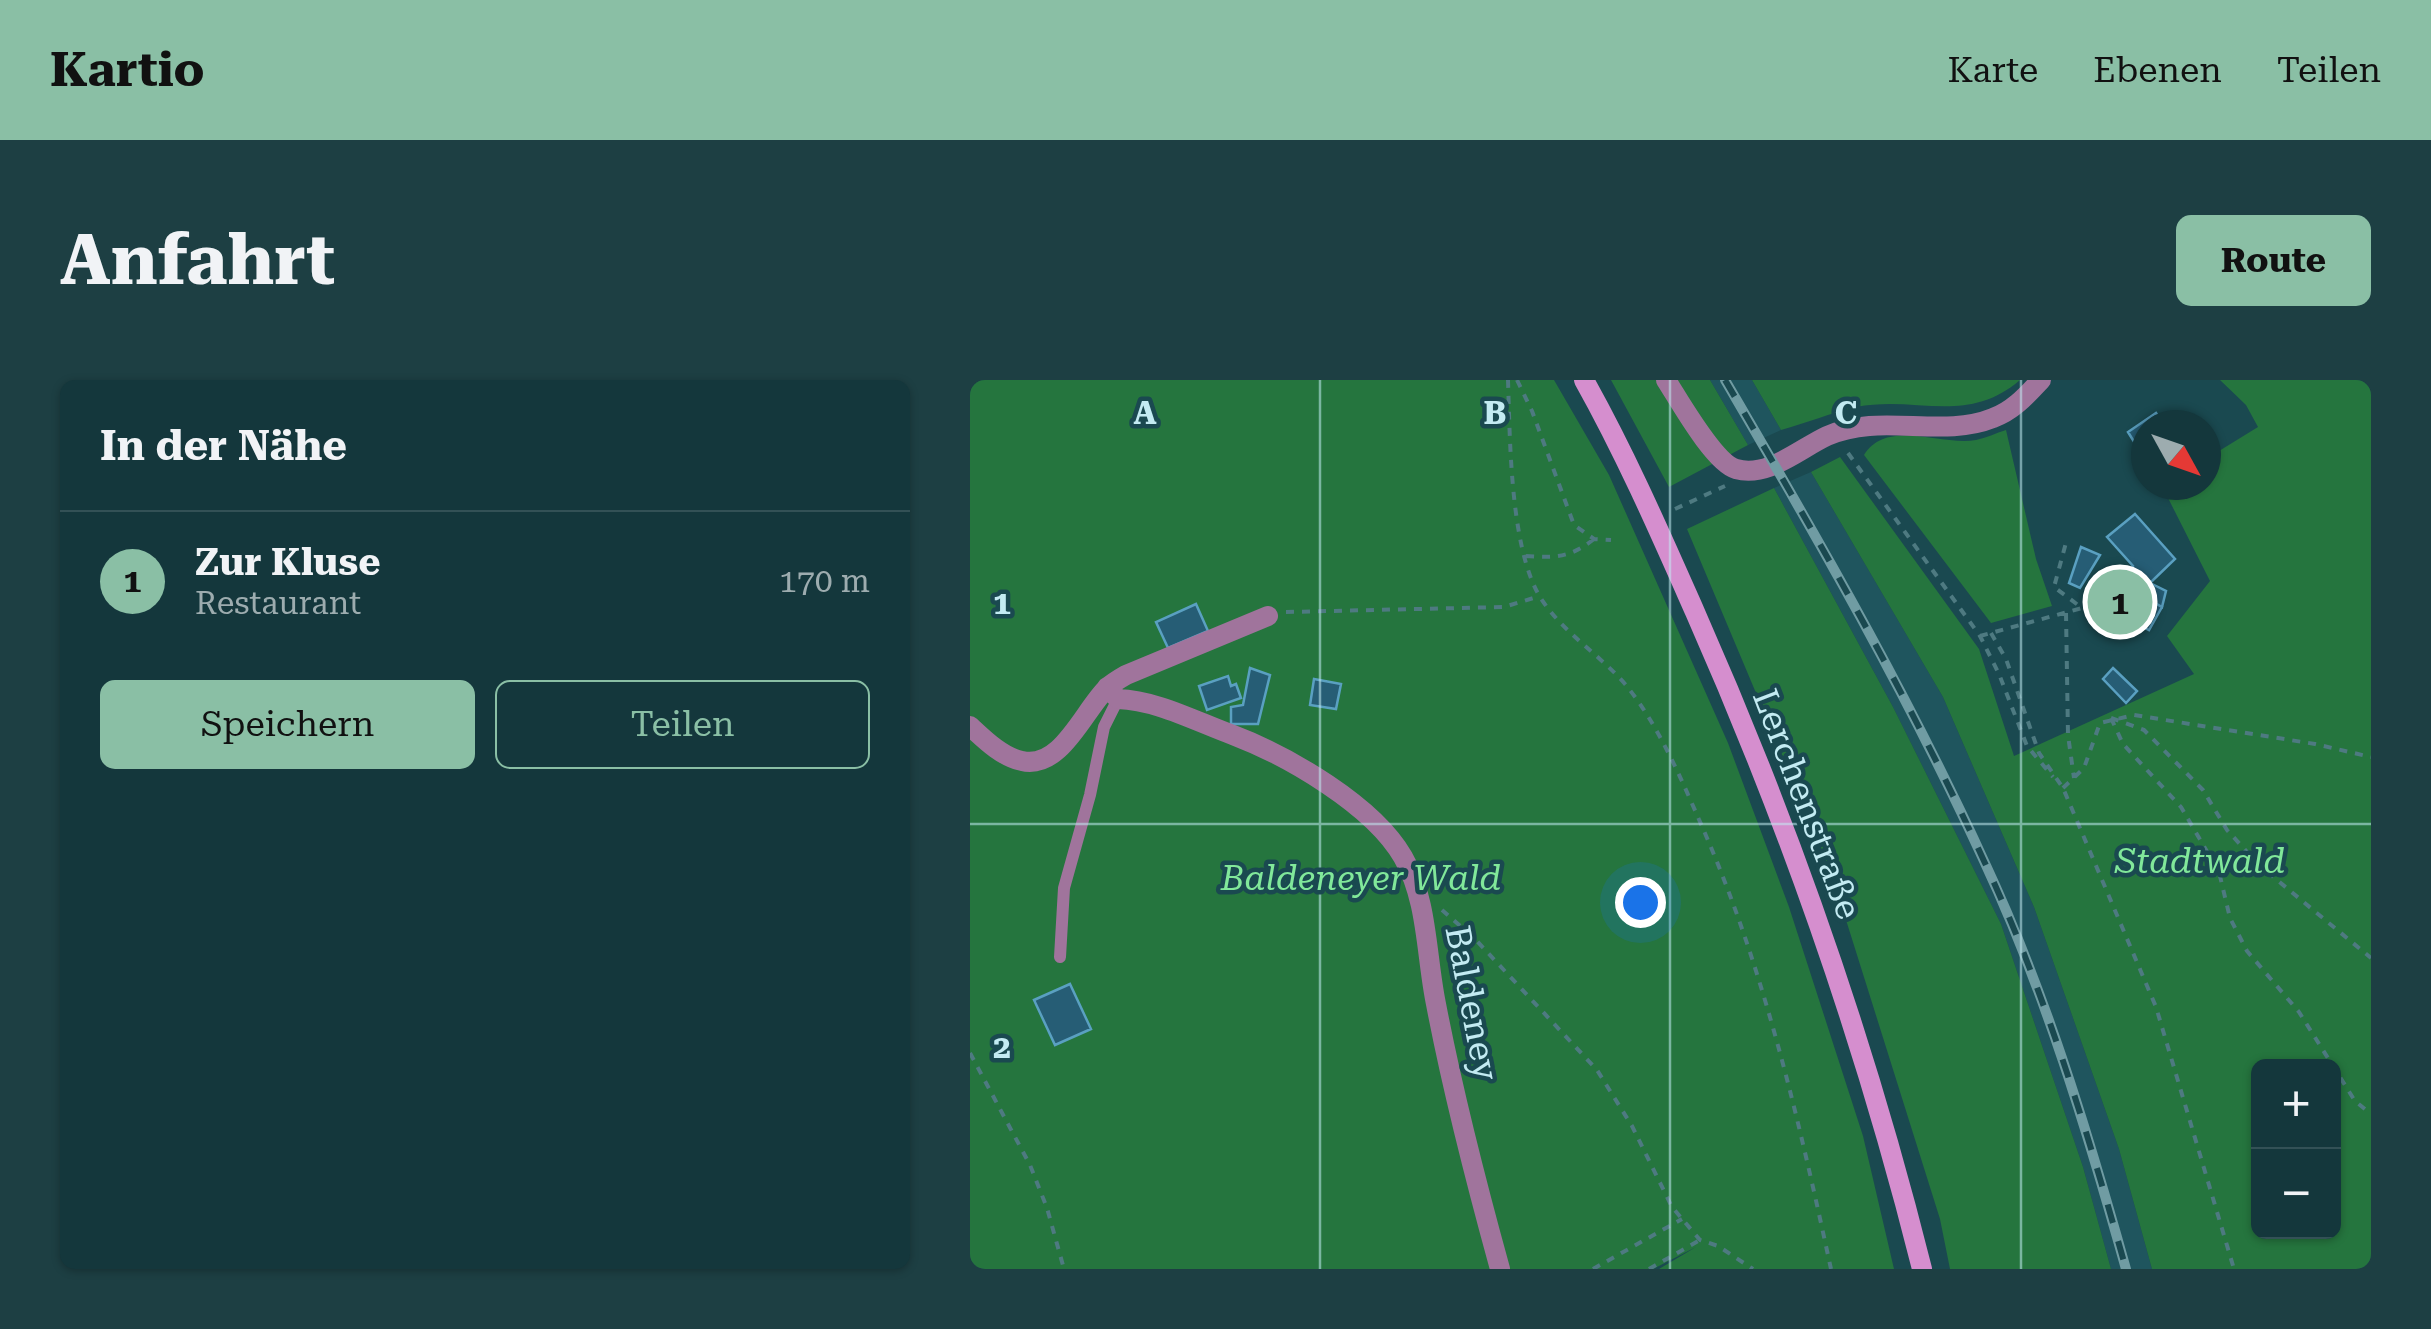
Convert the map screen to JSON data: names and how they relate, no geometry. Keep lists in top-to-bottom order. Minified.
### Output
{"streets":{"main road":["Lerchenstraße"],"street":["Baldeney"]},"parks":["Stadtwald","Baldeneyer Wald"],"north":"bottom right","page":{"header":"Kartio","nav":["Karte","Ebenen","Teilen"],"buttons":["Route",["Speichern","Teilen"]],"title":"Anfahrt","heading":"In der Nähe","list":[{"mark":"1","name":"Zur Kluse","note":"Restaurant","value":"170 m"}],"pins":"1","map_buttons":["+","−"]},"grid":{"columns":["A","B","C"],"rows":["1","2"]}}
